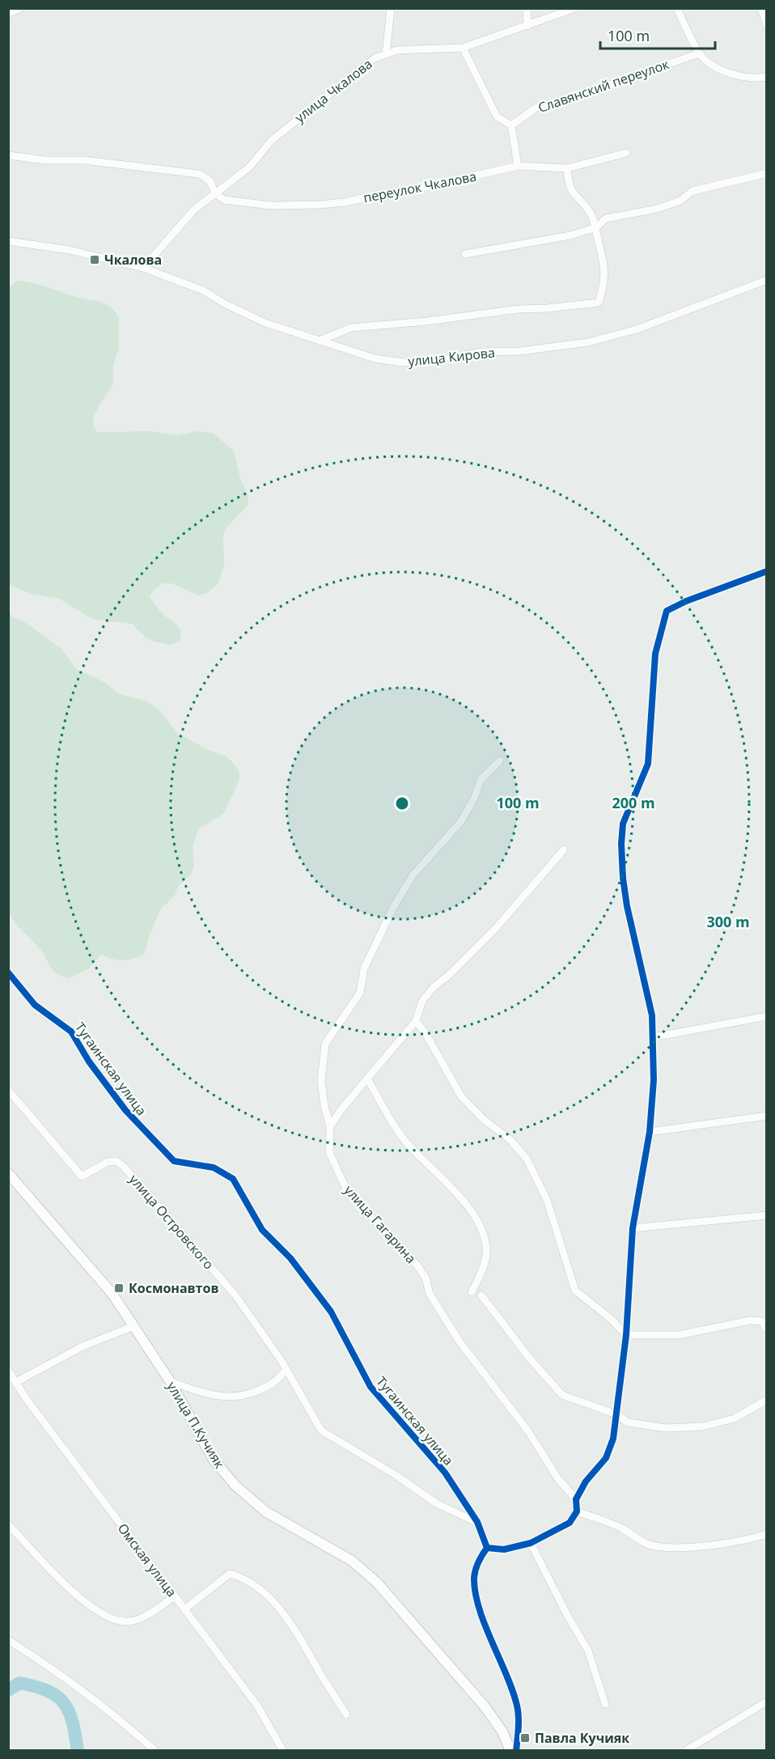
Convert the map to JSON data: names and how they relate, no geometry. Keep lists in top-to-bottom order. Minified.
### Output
{"streets":{"street":["Славянский переулок","улица Чкалова","переулок Чкалова","улица Кирова","Тугаинская улица","улица Островского","улица Гагарина","улица П.Кучияк","Омская улица"]},"crossings":[["улица Чкалова","переулок Чкалова"],["улица Чкалова","улица Кирова"],["Тугаинская улица","улица Островского"]],"places":{"transit":["Чкалова","Космонавтов","Павла Кучияк"]},"scale_bar":"100 m","rings":["100 m","200 m","300 m"]}
